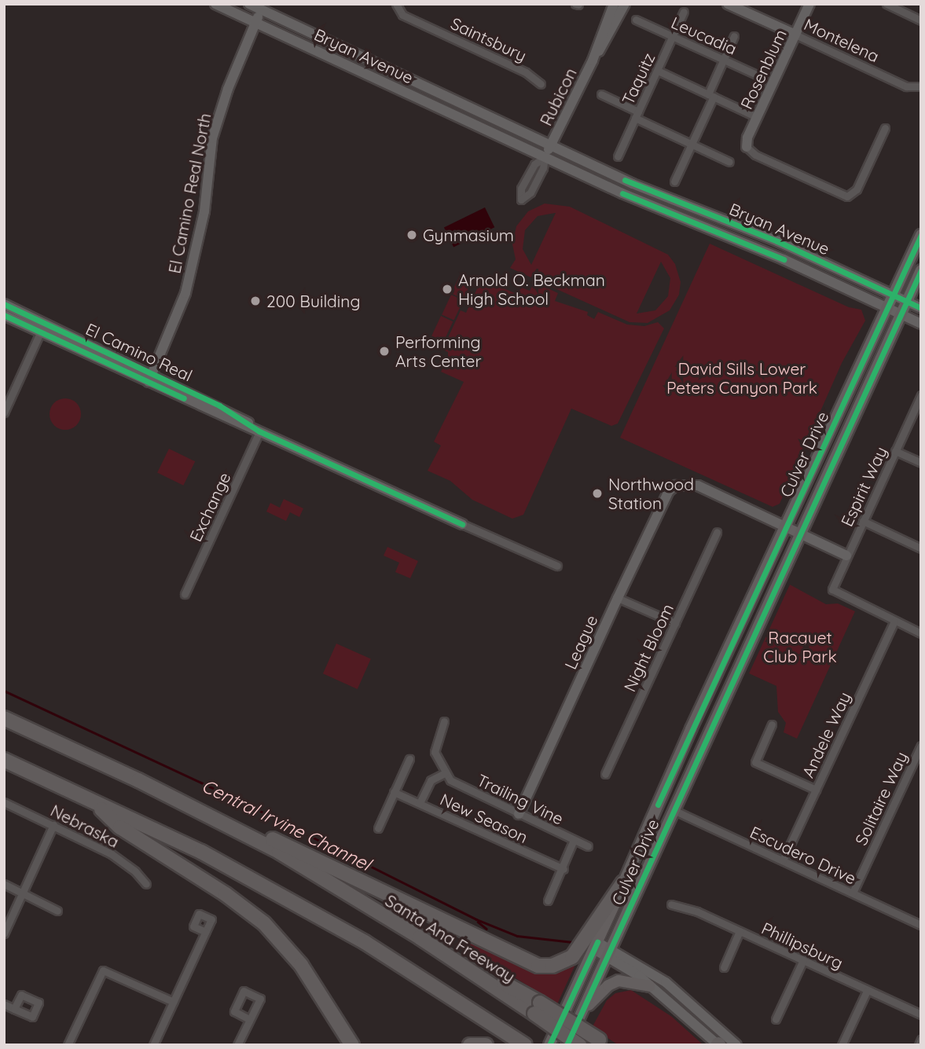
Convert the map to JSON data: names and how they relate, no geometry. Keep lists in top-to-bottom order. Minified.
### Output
{"streets":{"highway":["Santa Ana Freeway"],"main road":["Montelena","Bryan Avenue","Rosenblum","Rubicon","El Camino Real North","El Camino Real","Culver Drive","League"],"street":["Leucadia","Saintsbury","Taquitz","Espirit Way","Exchange","Night Bloom","Andele Way","Solitaire Way","Trailing Vine","New Season","Nebraska","Escudero Drive","Phillipsburg"]},"crossings":[["Leucadia","Taquitz"],["Montelena","Rosenblum"],["Bryan Avenue","Rubicon"],["Bryan Avenue","El Camino Real North"],["Bryan Avenue","Culver Drive"],["El Camino Real North","El Camino Real"],["El Camino Real","Exchange"],["Culver Drive","League"],["Culver Drive","Escudero Drive"],["Espirit Way","Andele Way"],["League","Trailing Vine"],["Andele Way","Escudero Drive"],["Solitaire Way","Escudero Drive"]],"water":["Central Irvine Channel"],"parks":["David Sills Lower Peters Canyon Park","Racquet Club Park"],"places":["Gynmasium","Arnold O. Beckman High School","200 Building","Performing Arts Center","Northwood Station"]}
